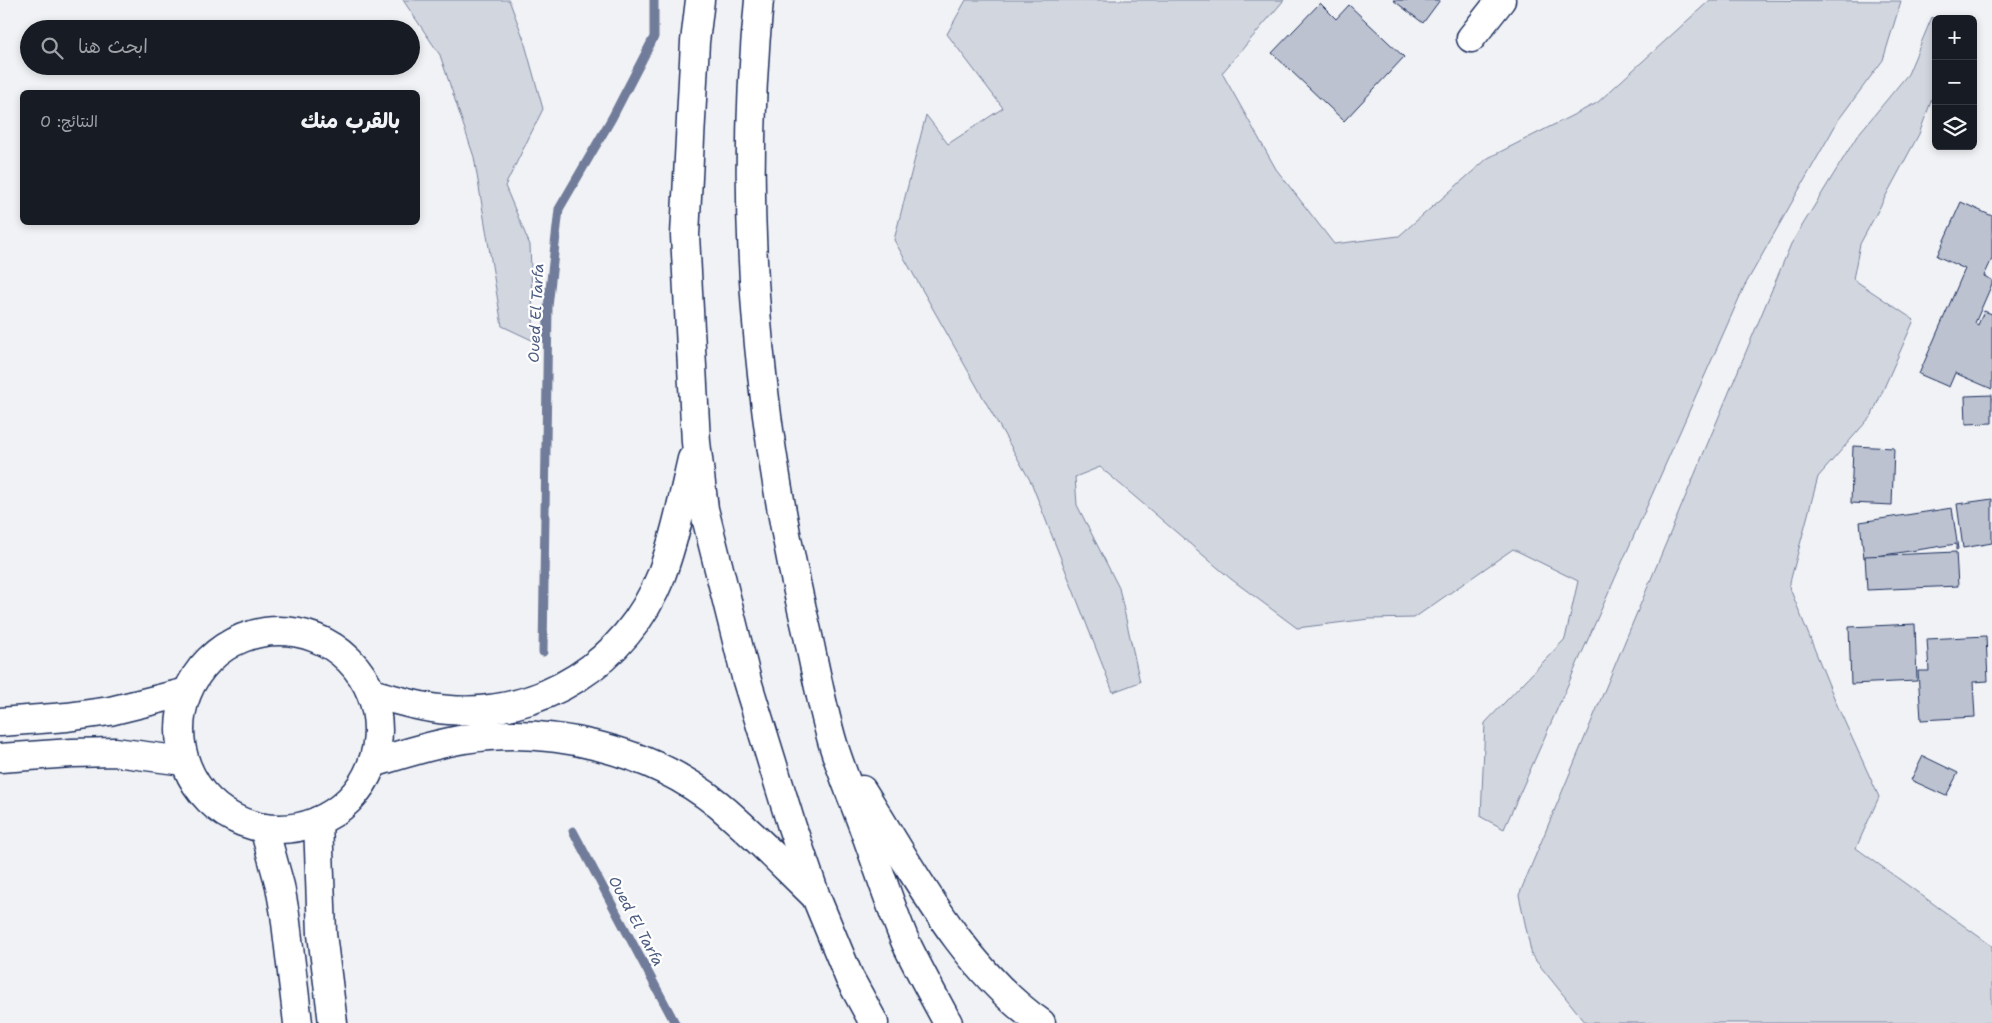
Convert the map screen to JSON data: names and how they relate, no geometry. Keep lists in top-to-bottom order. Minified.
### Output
{"water":["Oued El Tarfa"],"page":{"map_buttons":["+","−"],"search":"ابحث هنا","heading":["بالقرب منك","النتائج: 0"]}}
